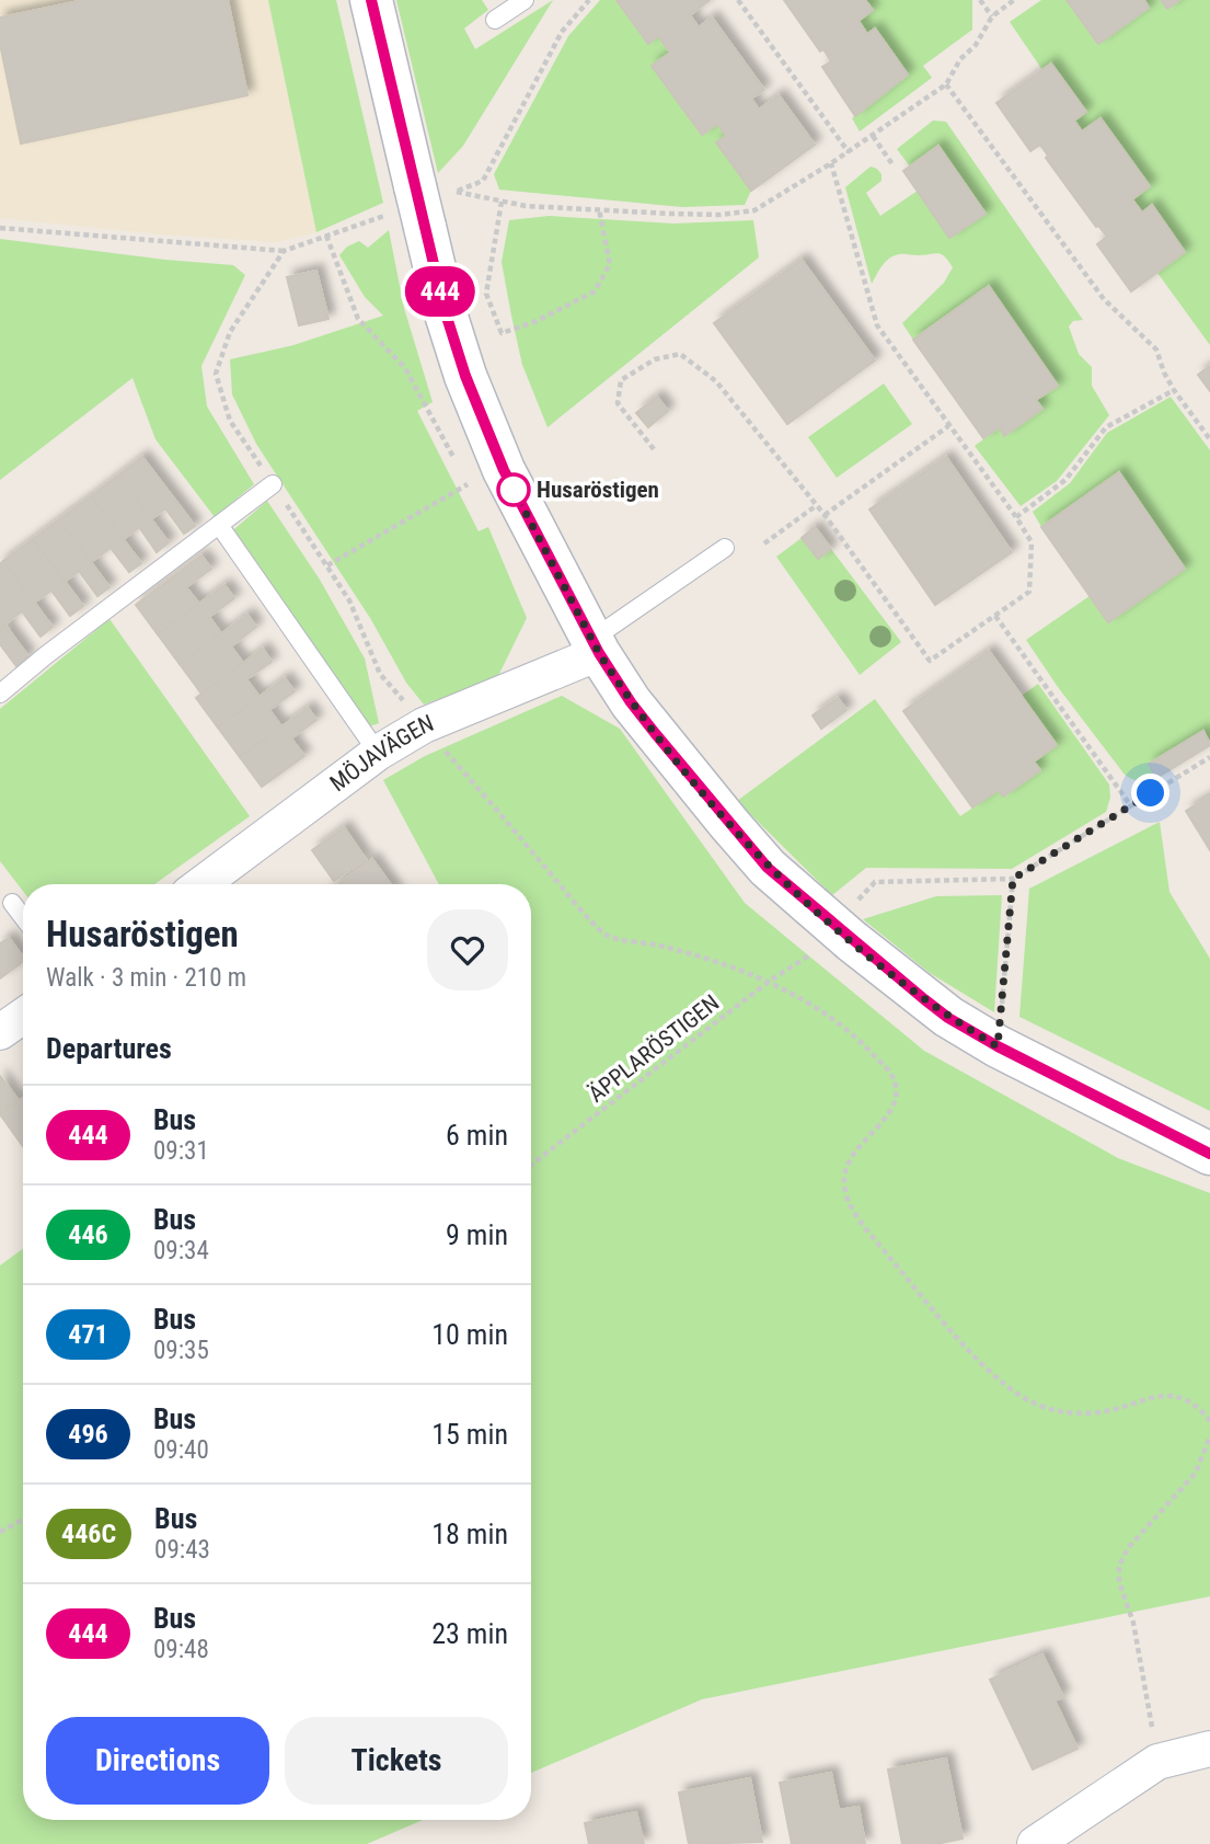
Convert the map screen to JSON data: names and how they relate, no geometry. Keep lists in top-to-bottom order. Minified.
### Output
{"streets":{"street":["MÖJAVÄGEN"],"path":["ÄPPLARÖSTIGEN"]},"places":["Husaröstigen"],"lines":["bus line 444"],"page":{"on_map":"444","heading":[["Husaröstigen","Walk · 3 min · 210 m"],"Departures"],"list":[{"mark":"444","name":"Bus","note":"09:31","value":"6 min"},{"mark":"446","name":"Bus","note":"09:34","value":"9 min"},{"mark":"471","name":"Bus","note":"09:35","value":"10 min"},{"mark":"496","name":"Bus","note":"09:40","value":"15 min"},{"mark":"446C","name":"Bus","note":"09:43","value":"18 min"},{"mark":"444","name":"Bus","note":"09:48","value":"23 min"}],"buttons":["Directions","Tickets"]}}
